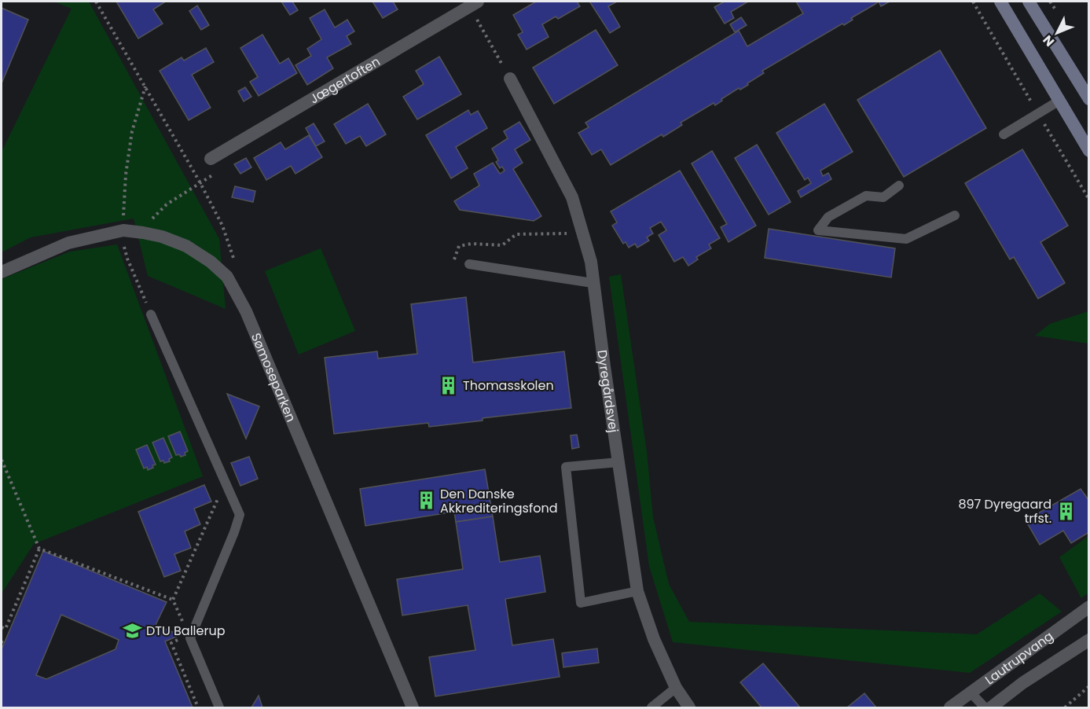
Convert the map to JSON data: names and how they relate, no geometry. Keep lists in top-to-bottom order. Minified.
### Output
{"streets":{"street":["Jægertoften","Sømoseparken","Dyregårdsvej","Lautrupvang"]},"places":{"building":["Thomasskolen","Den Danske Akkrediteringsfond","897 Dyregaard trfst."],"school or university":["DTU Ballerup"]},"north":"bottom left"}
